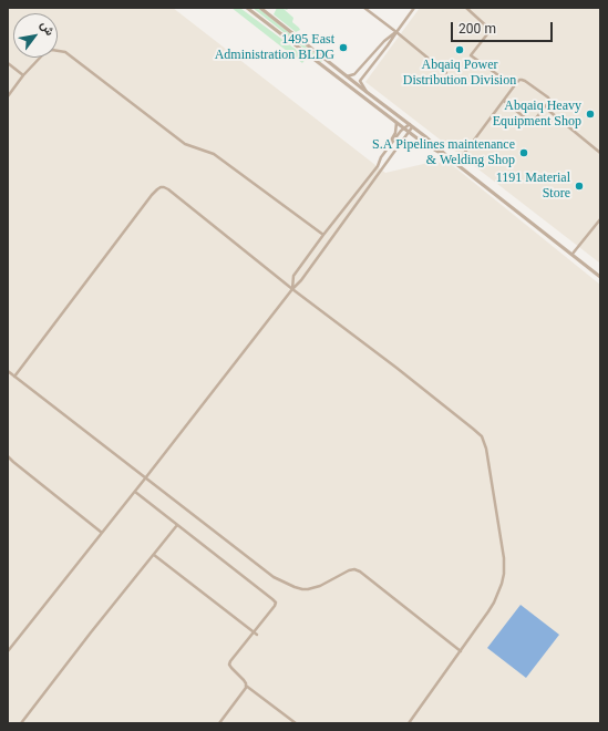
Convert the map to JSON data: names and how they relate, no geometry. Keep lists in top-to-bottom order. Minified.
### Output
{"places":["1495 East Administration BLDG","Abqaiq Power Distribution Division","Abqaiq Heavy Equipment Shop","S.A Pipelines maintenance & Welding Shop","1191 Material Store"],"scale_bar":"200 m","north":"top right"}
